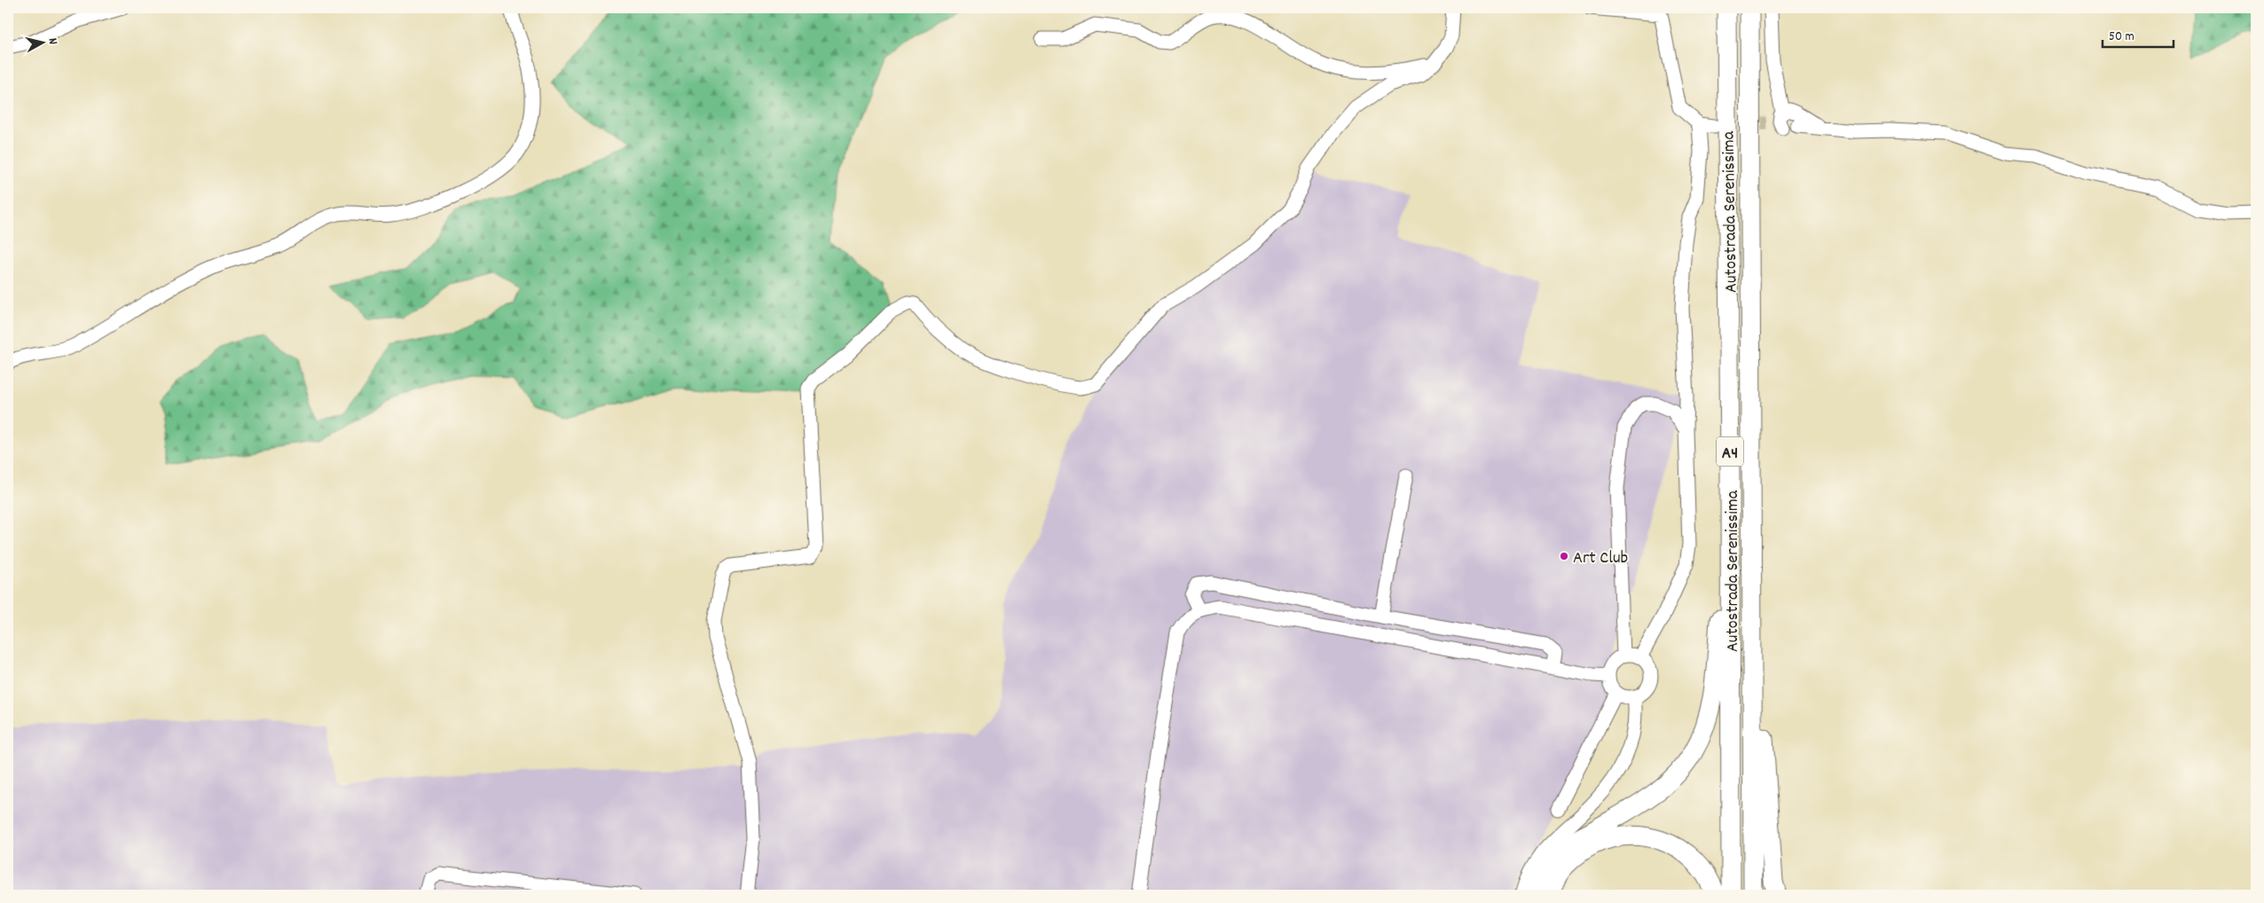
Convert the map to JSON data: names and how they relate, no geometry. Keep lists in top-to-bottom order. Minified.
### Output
{"streets":{"highway":["Autostrada Serenissima","A4"]},"places":["Art Club"],"scale_bar":"50 m","north":"right"}
